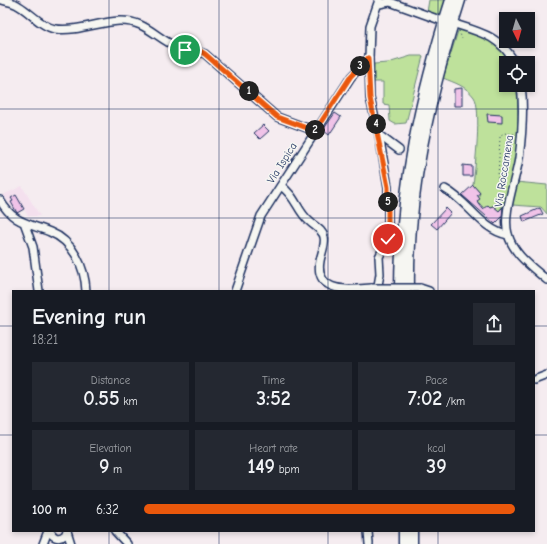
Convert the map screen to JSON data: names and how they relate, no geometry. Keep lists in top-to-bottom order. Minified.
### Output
{"streets":{"street":["Via Ispica","Via Roccamena"]},"north":"bottom","page":{"pins":["3","1","4","2","5"],"heading":["Evening run","18:21"],"stats":[["Distance","0.55 km"],["Time","3:52"],["Pace","7:02 /km"],["Elevation","9 m"],["Heart rate","149 bpm"],["kcal","39"]],"list":[{"name":"100 m","note":"6:32"}]}}
